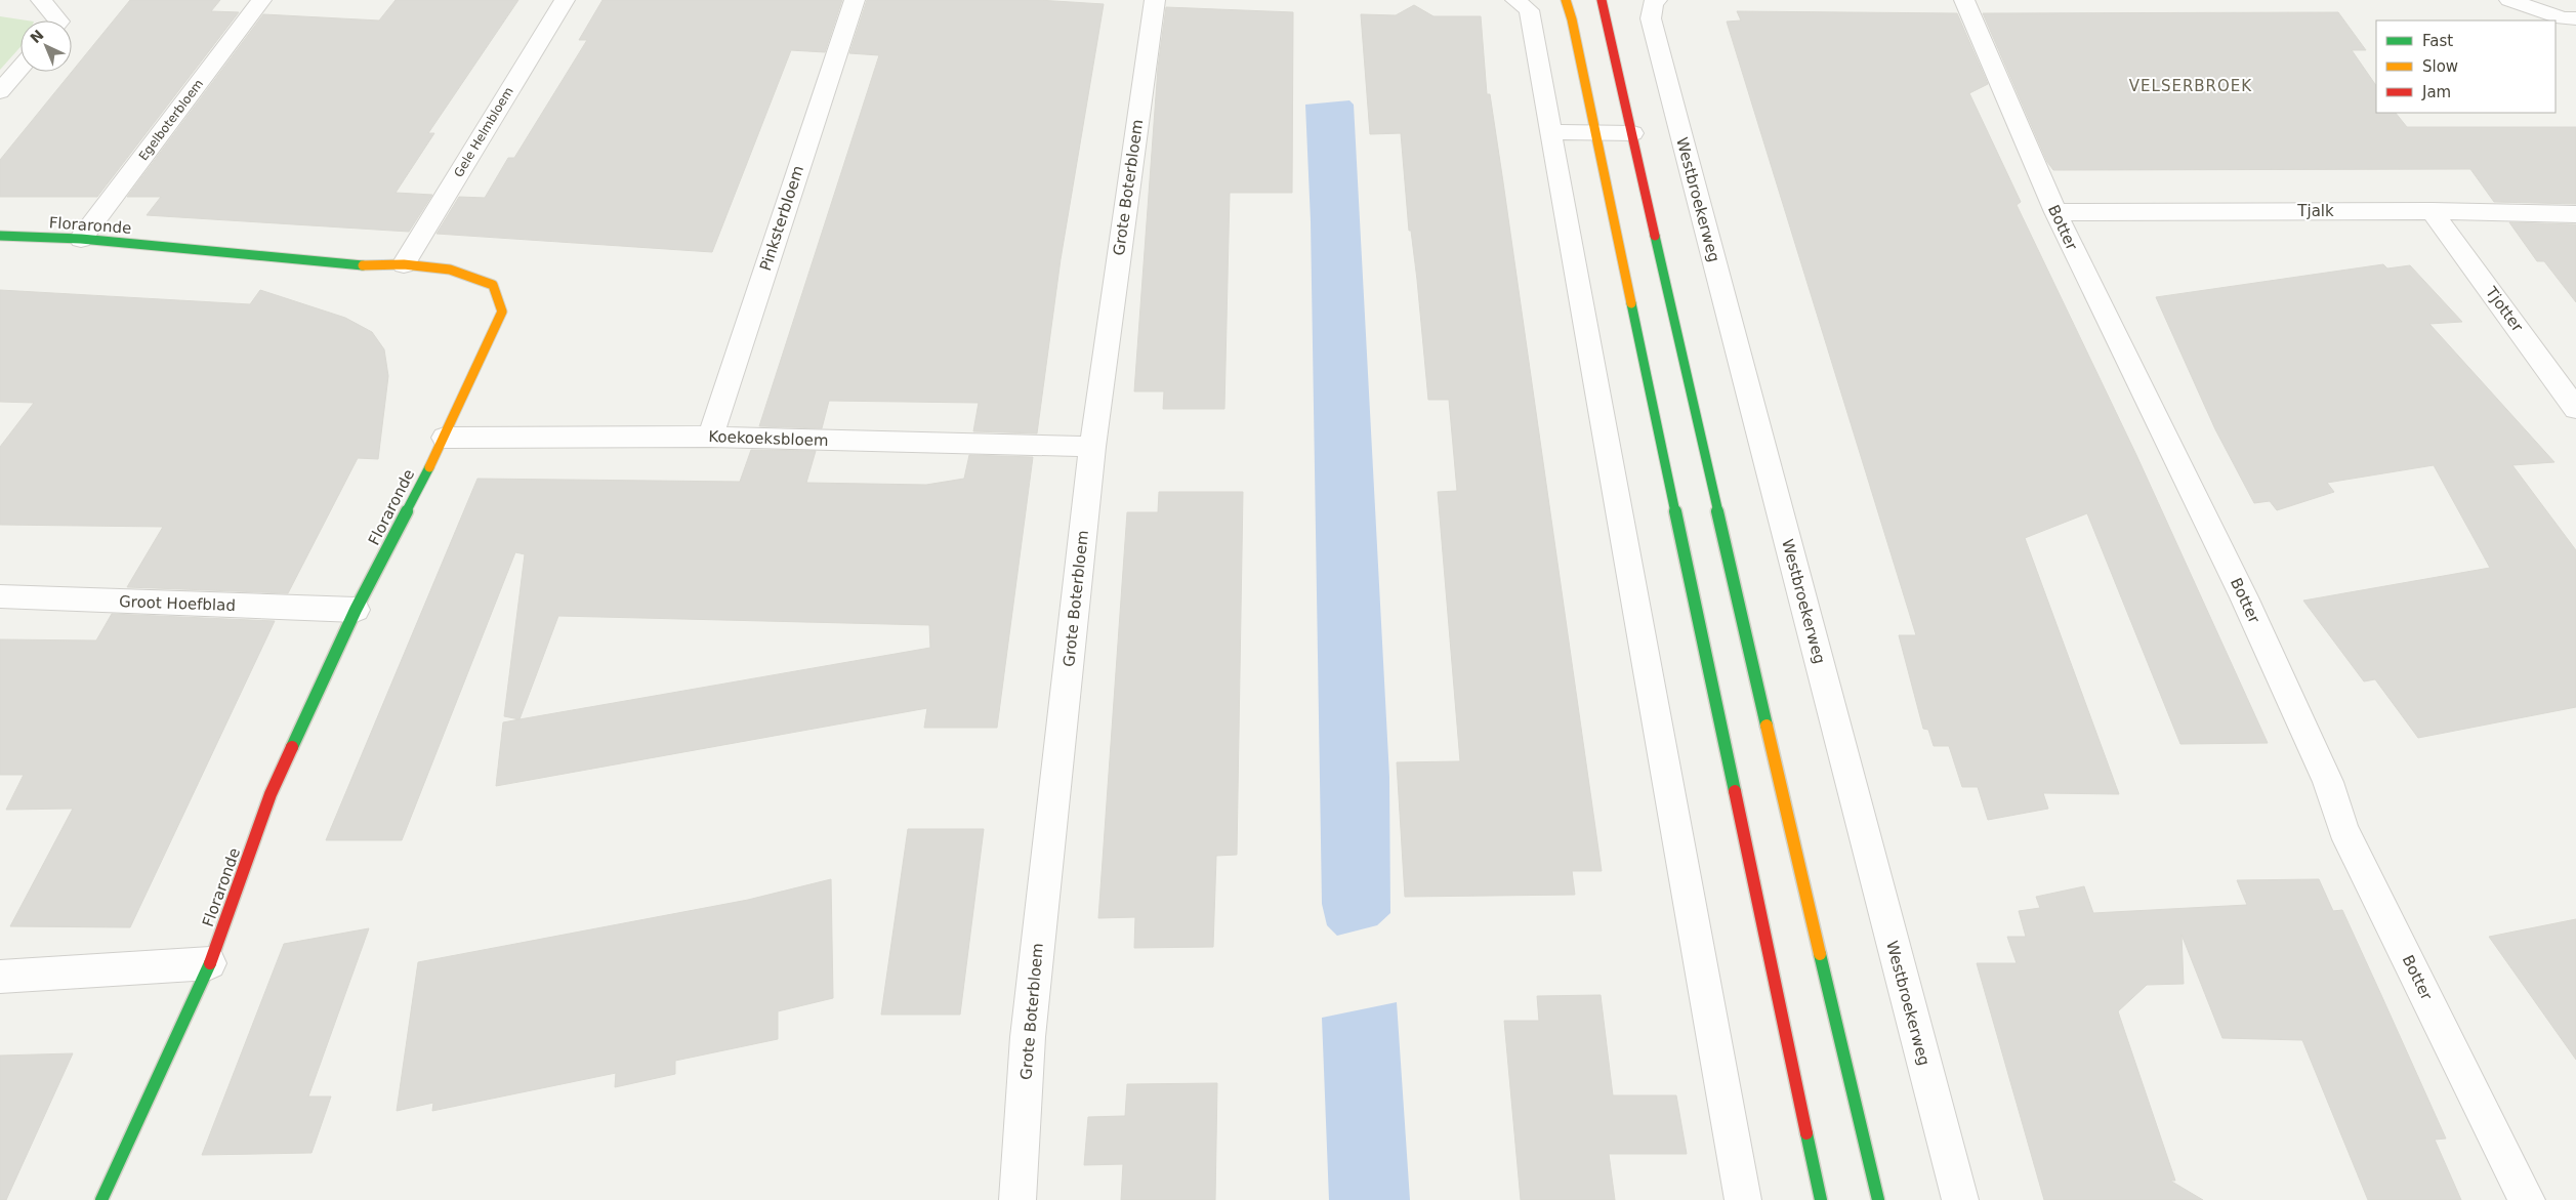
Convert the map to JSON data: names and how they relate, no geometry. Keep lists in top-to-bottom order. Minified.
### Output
{"streets":{"main road":["Floraronde"],"street":["Egelboterbloem","Gele Helmbloem","Grote Boterbloem","Westbroekerweg","Tjalk","Pinksterbloem","Botter","Tjotter","Koekoeksbloem","Groot Hoefblad"]},"crossings":[["Egelboterbloem","Floraronde"],["Gele Helmbloem","Floraronde"],["Grote Boterbloem","Koekoeksbloem"],["Tjalk","Botter"],["Tjalk","Tjotter"],["Pinksterbloem","Koekoeksbloem"],["Floraronde","Koekoeksbloem"],["Floraronde","Groot Hoefblad"]],"districts":["VELSERBROEK"],"legend":["Fast","Slow","Jam"],"north":"top left"}
